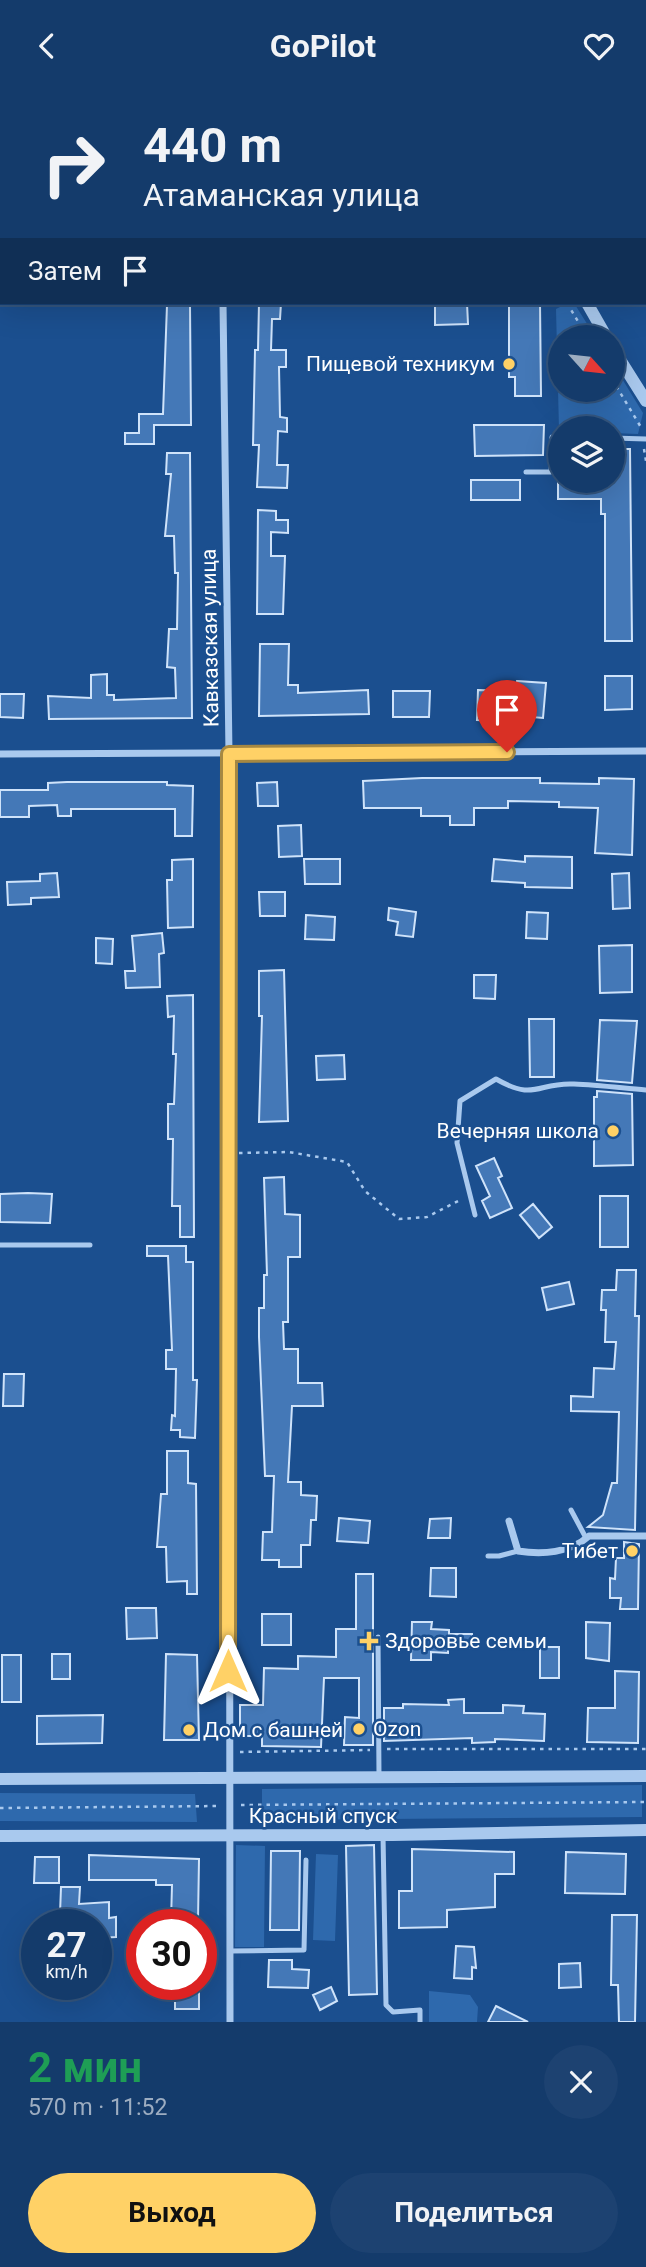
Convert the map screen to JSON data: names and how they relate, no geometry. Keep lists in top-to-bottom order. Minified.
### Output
{"streets":{"street":["Кавказская улица","Красный спуск"]},"crossings":[["Кавказская улица","Красный спуск"]],"places":{"other":["Пищевой техникум","Вечерняя школа","Тибет","Ozon","Дом с башней"],"health":["Здоровье семьи"]},"north":"bottom right","page":{"header":"GoPilot","turn":["440 m","Атаманская улица"],"then":"Затем","speed":"27 km/h","limit":"30","heading":["2 мин","570 m · 11:52"],"buttons":["Выход","Поделиться"]}}
